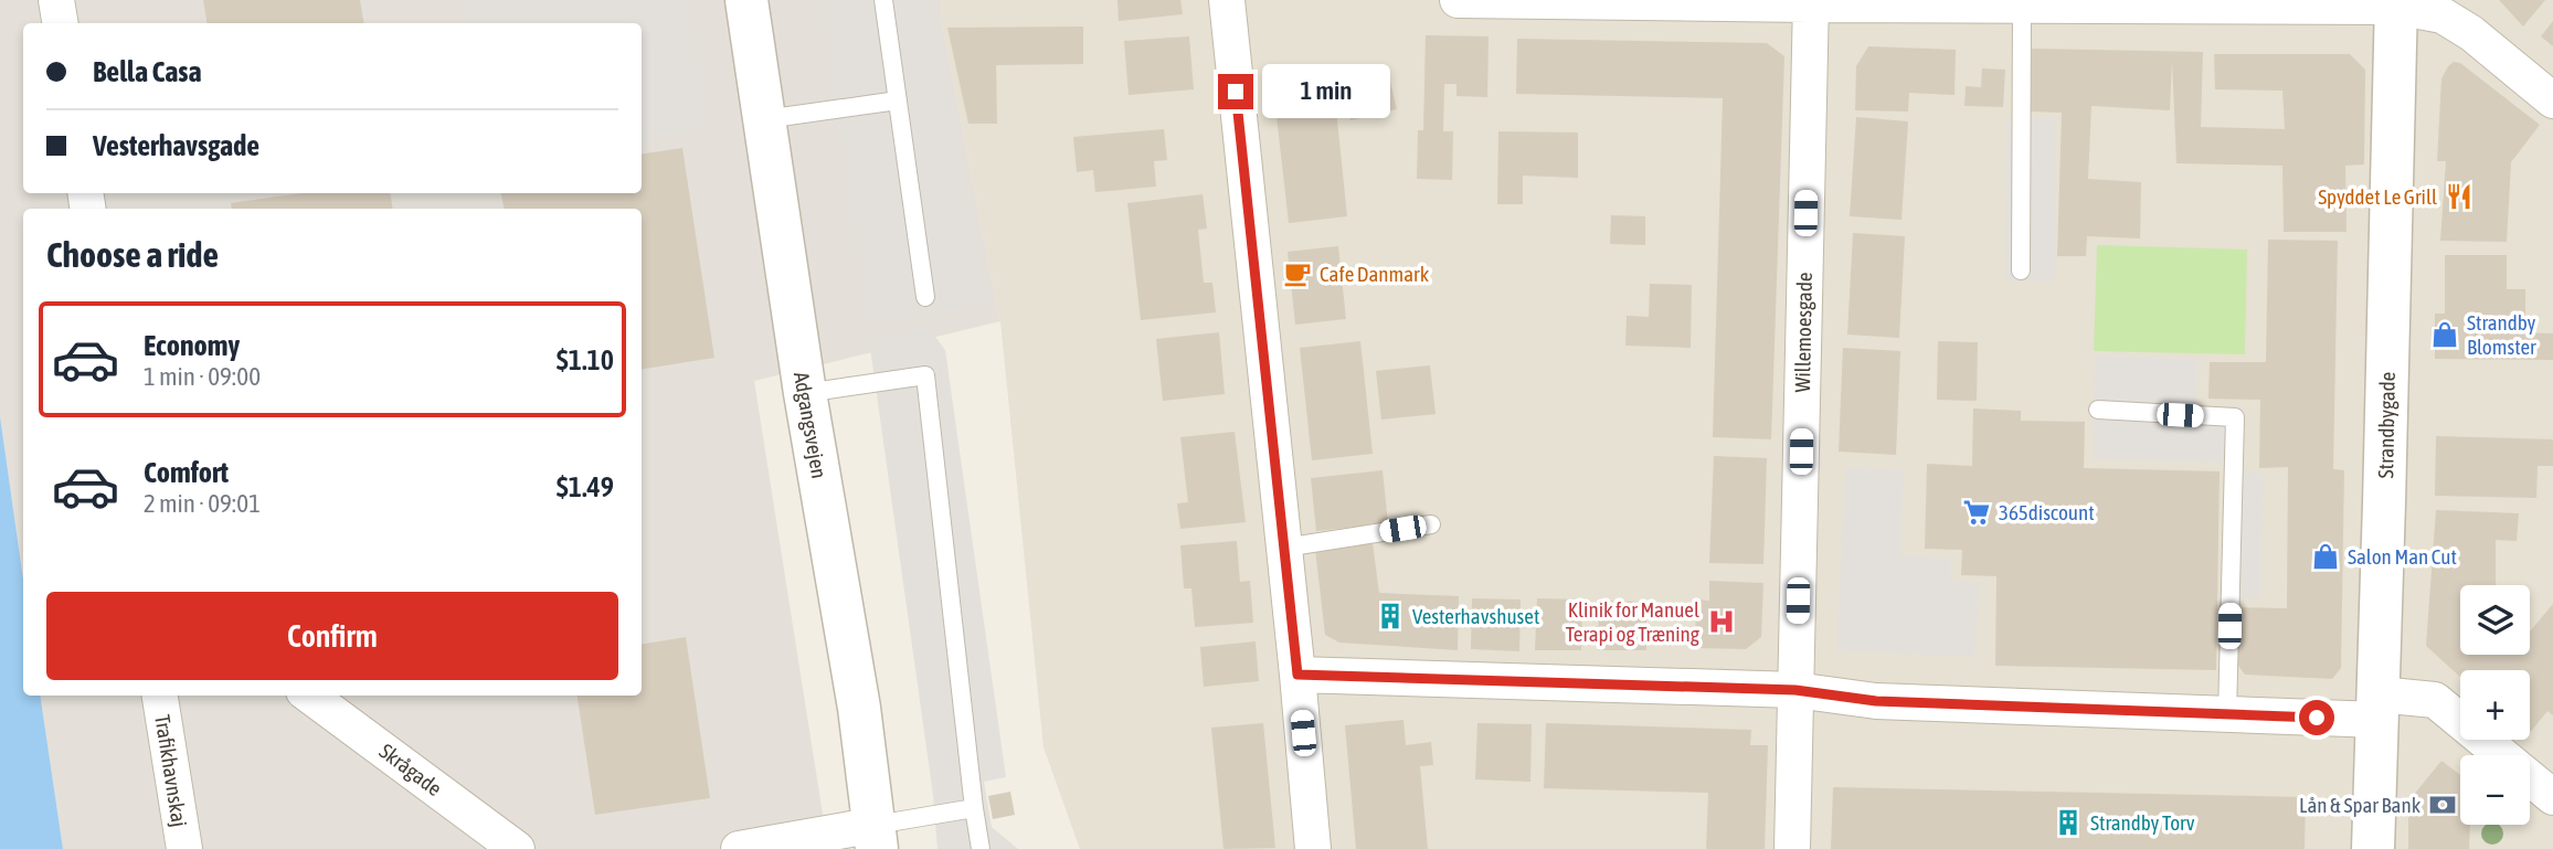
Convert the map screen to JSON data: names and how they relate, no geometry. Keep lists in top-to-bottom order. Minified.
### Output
{"streets":{"street":["Willemoesgade","Adgangsvejen","Strandbygade","Skrågade","Trafikhavnskaj"]},"places":{"restaurant":["Spyddet Le Grill"],"cafe":["Cafe Danmark"],"shop":["Strandby Blomster","Salon Man Cut"],"supermarket":["365discount"],"building":["Vesterhavshuset","Strandby Torv"],"hospital":["Klinik for Manuel Terapi og Træning"],"bank":["Lån & Spar Bank"]},"page":{"banner":["Bella Casa","Vesterhavsgade"],"bubble":"1 min","heading":"Choose a ride","list":[{"name":"Economy","note":"1 min · 09:00","value":"$1.10"},{"name":"Comfort","note":"2 min · 09:01","value":"$1.49"}],"buttons":"Confirm","map_buttons":["+","−"]}}
